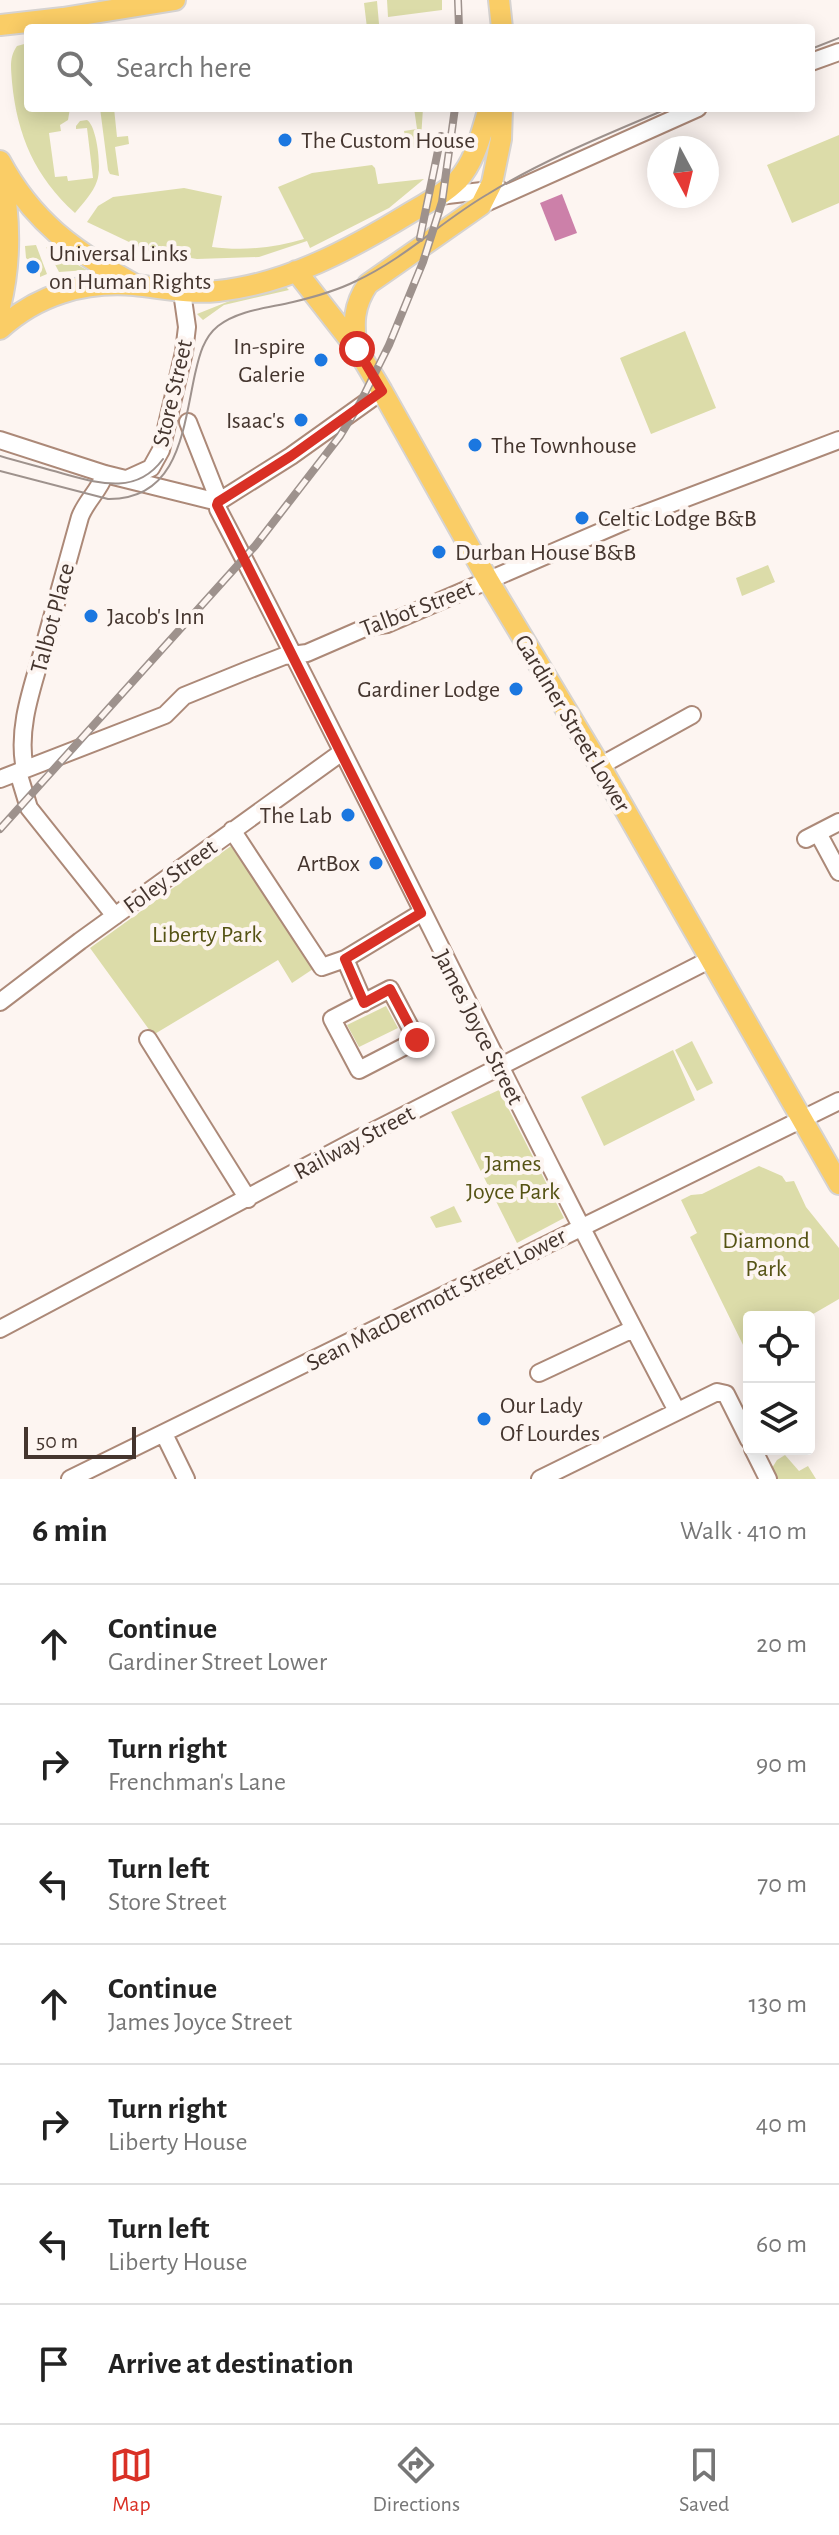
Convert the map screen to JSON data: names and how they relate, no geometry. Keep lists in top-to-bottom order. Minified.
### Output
{"streets":{"main road":["Gardiner Street Lower"],"street":["Store Street","Talbot Street","Talbot Place","Foley Street","James Joyce Street","Railway Street","Sean MacDermott Street Lower"]},"crossings":[["Store Street","Talbot Street"],["Store Street","James Joyce Street"],["Talbot Street","Talbot Place"],["Talbot Street","Gardiner Street Lower"],["Talbot Street","James Joyce Street"],["Talbot Place","Foley Street"],["Gardiner Street Lower","Railway Street"],["Gardiner Street Lower","Sean MacDermott Street Lower"],["Foley Street","James Joyce Street"],["James Joyce Street","Railway Street"],["James Joyce Street","Sean MacDermott Street Lower"]],"parks":["Liberty Park","James Joyce Park","Diamond Park"],"places":["The Custom House","Universal Links on Human Rights","In-spire Galerie","Isaac's","The Townhouse","Celtic Lodge B&B","Durban House B&B","Jacob's Inn","Gardiner Lodge","The Lab","ArtBox","Our Lady Of Lourdes"],"scale_bar":"50 m","north":"bottom","page":{"search":"Search here","scale":"50 m","heading":["6 min","Walk · 410 m"],"list":[["Continue","Gardiner Street Lower","20 m"],["Turn right","Frenchman's Lane","90 m"],["Turn left","Store Street","70 m"],["Continue","James Joyce Street","130 m"],["Turn right","Liberty House","40 m"],["Turn left","Liberty House","60 m"],"Arrive at destination"],"nav":["Map","Directions","Saved"]}}
